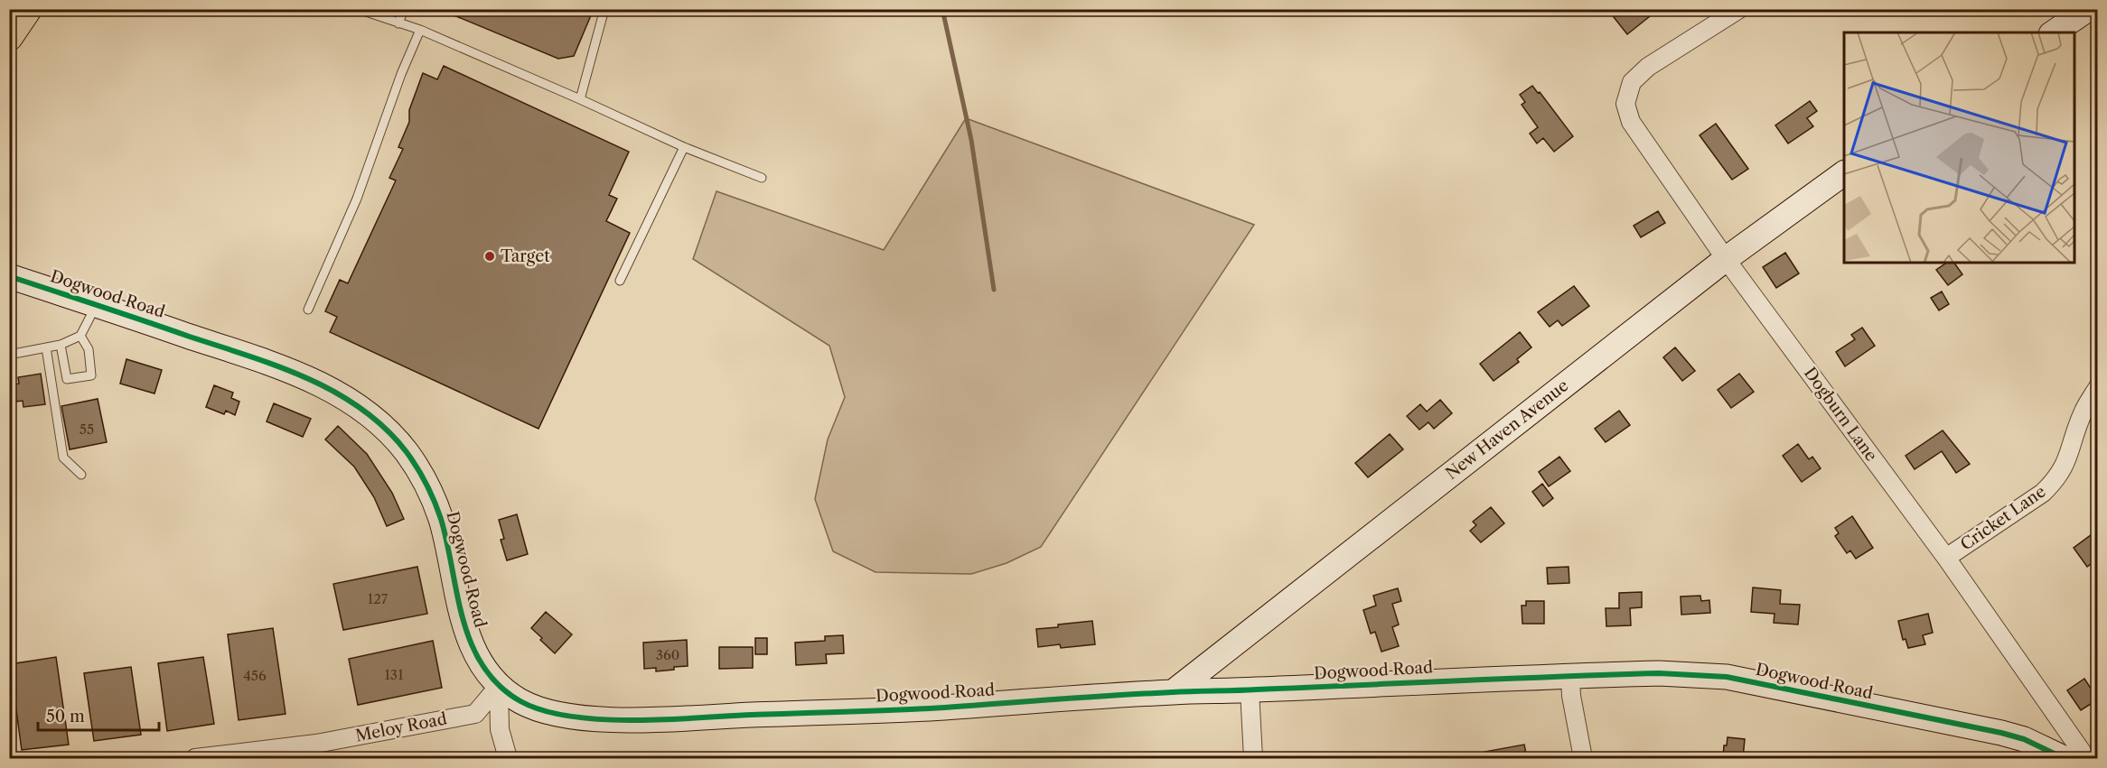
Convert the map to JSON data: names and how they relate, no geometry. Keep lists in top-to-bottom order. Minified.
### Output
{"streets":{"street":["Dogwood Road","Dogburn Lane","New Haven Avenue","Cricket Lane","Meloy Road"]},"crossings":[["Dogwood Road","New Haven Avenue"],["Dogwood Road","Meloy Road"],["Dogburn Lane","New Haven Avenue"],["Dogburn Lane","Cricket Lane"]],"places":["Target"],"house_numbers":["55","127","360","131","456"],"scale_bar":"50 m"}
